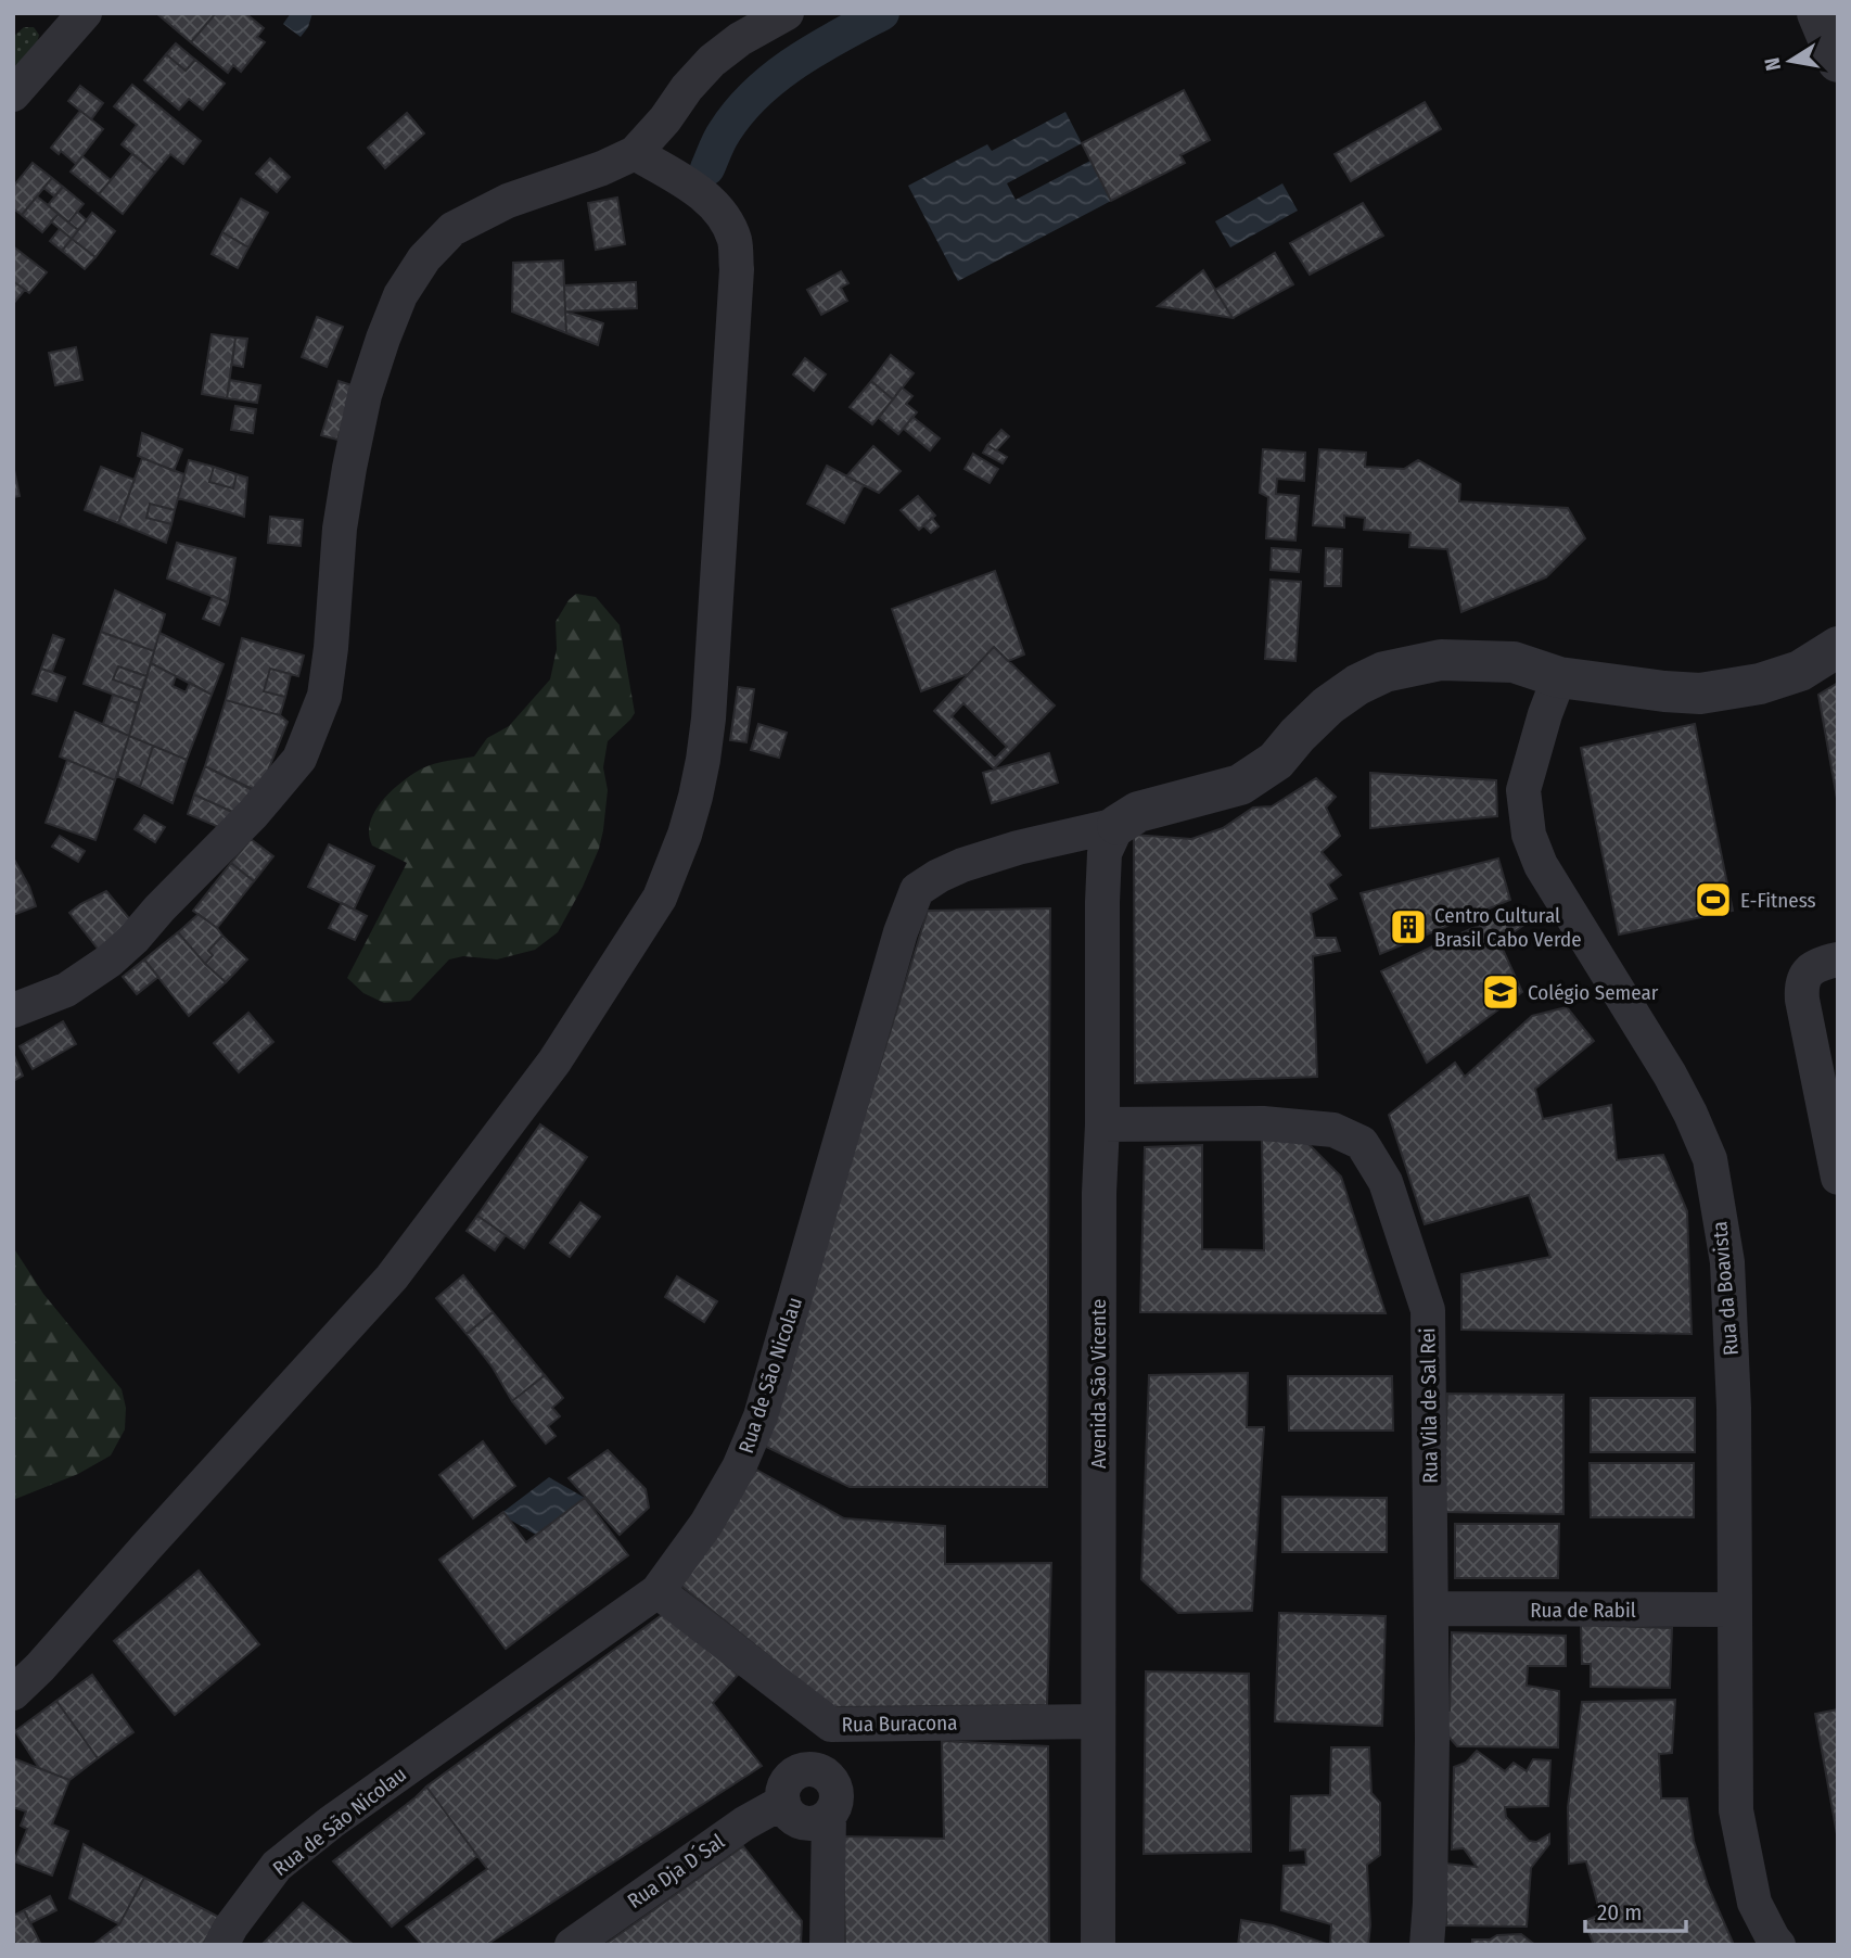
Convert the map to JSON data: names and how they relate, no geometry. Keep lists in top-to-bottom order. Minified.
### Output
{"streets":{"street":["Rua da Boavista","Rua de São Nicolau","Avenida São Vicente","Rua Vila de Sal Rei","Rua de Rabil","Rua Buracona","Rua Dja D´Sal"]},"crossings":[["Rua da Boavista","Rua de Rabil"],["Rua de São Nicolau","Avenida São Vicente"],["Rua de São Nicolau","Rua Buracona"],["Avenida São Vicente","Rua Vila de Sal Rei"],["Avenida São Vicente","Rua Buracona"],["Rua Vila de Sal Rei","Rua de Rabil"]],"places":{"sports":["E-Fitness"],"building":["Centro Cultural Brasil Cabo Verde"],"school or university":["Colégio Semear"]},"scale_bar":"20 m","north":"left"}
